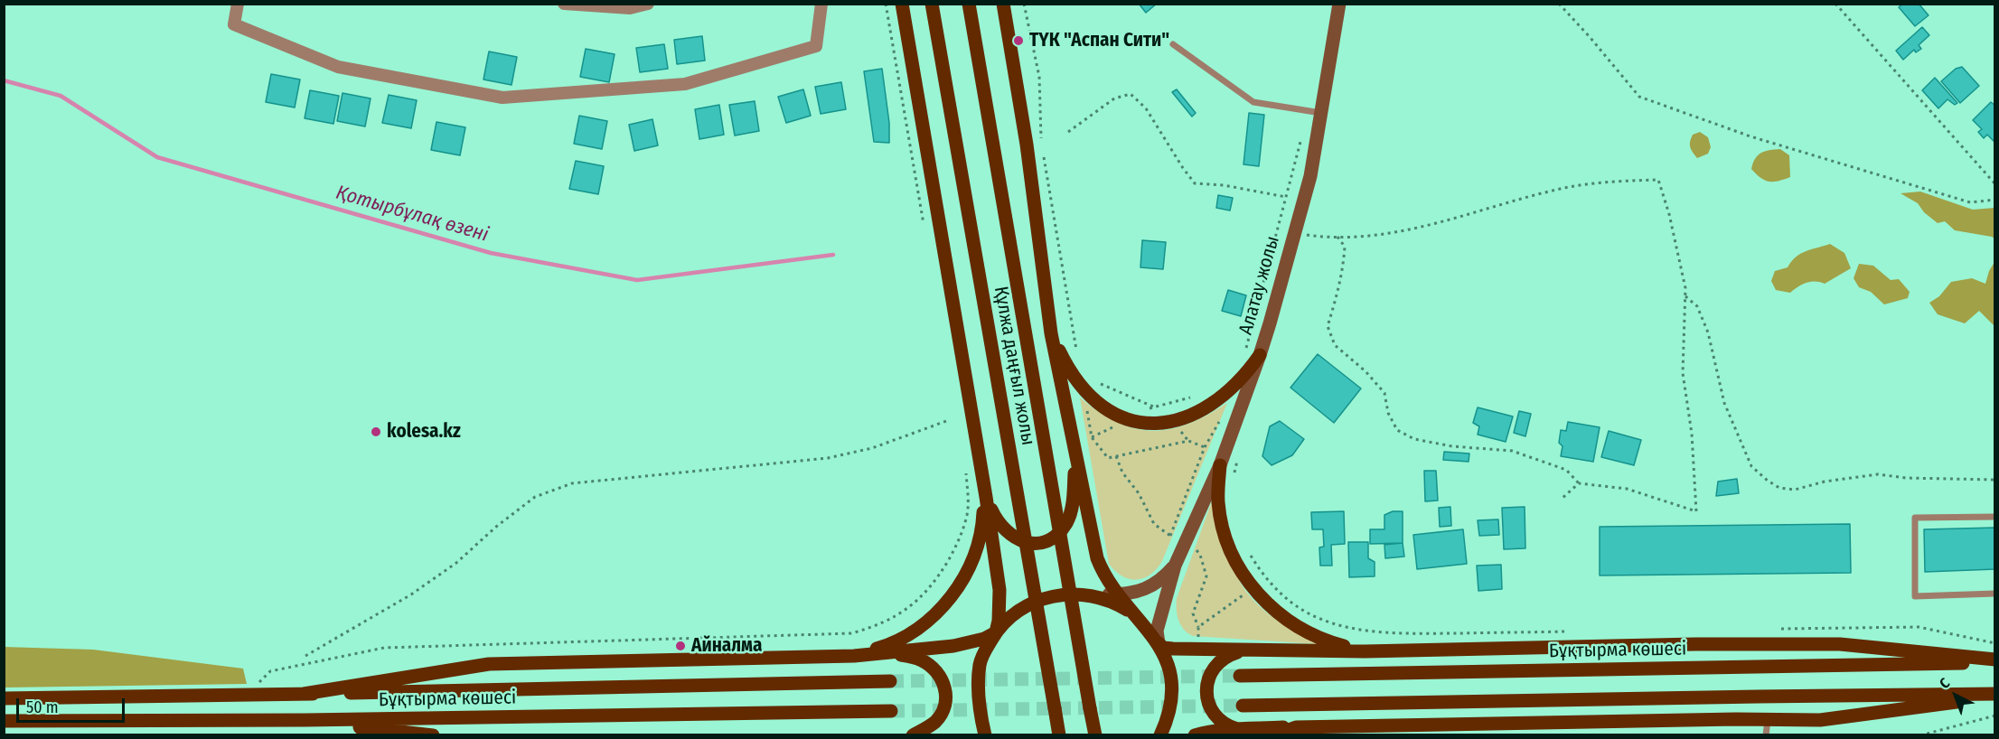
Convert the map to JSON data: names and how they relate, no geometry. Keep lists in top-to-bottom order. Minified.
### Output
{"streets":{"main road":["Алатау жолы","Құлжа даңғыл жолы","Бұқтырма көшесі"]},"water":["Қотырбұлақ өзені"],"places":["ТҮК \"Аспан Сити\"","kolesa.kz","Айналма"],"scale_bar":"50 m","north":"top left"}
